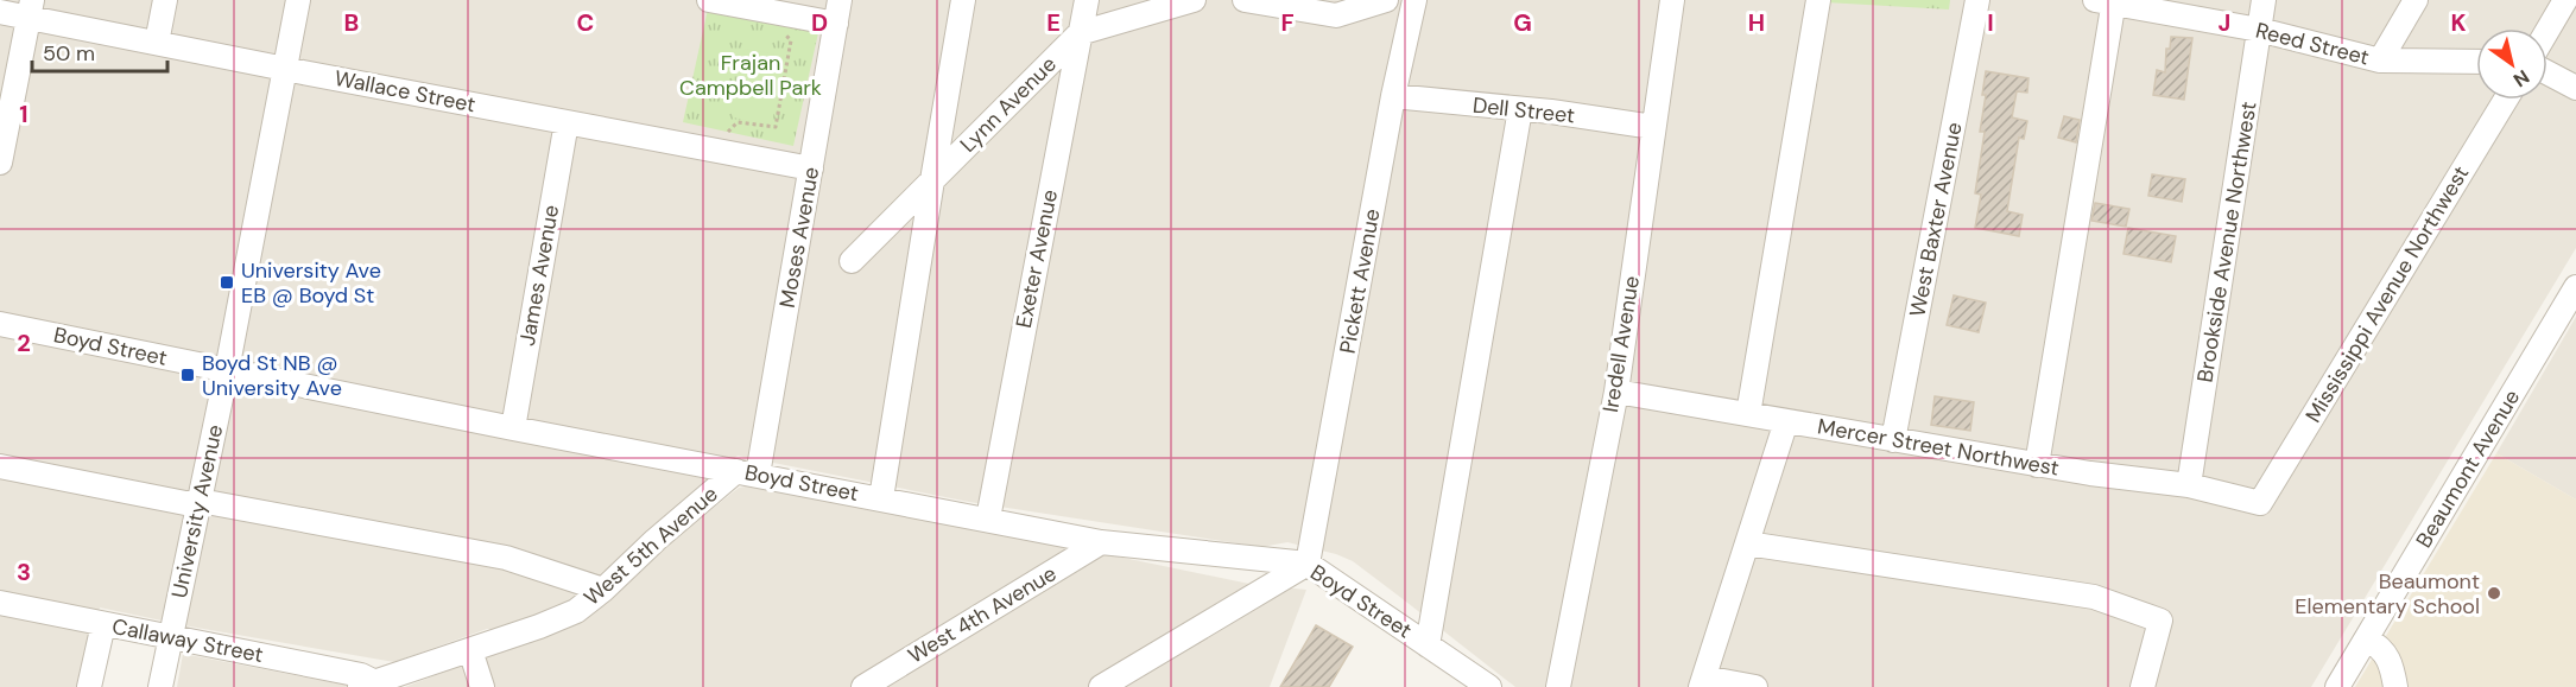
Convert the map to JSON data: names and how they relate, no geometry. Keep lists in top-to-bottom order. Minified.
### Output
{"streets":{"street":["Reed Street","Wallace Street","Lynn Avenue","Dell Street","West Baxter Avenue","Moses Avenue","Brookside Avenue Northwest","Exeter Avenue","James Avenue","Pickett Avenue","Mississippi Avenue Northwest","Iredell Avenue","Boyd Street","Mercer Street Northwest","Beaumont Avenue","University Avenue","West 5th Avenue","West 4th Avenue","Callaway Street"]},"crossings":[["Reed Street","Brookside Avenue Northwest"],["Wallace Street","Moses Avenue"],["Wallace Street","James Avenue"],["Wallace Street","University Avenue"],["Lynn Avenue","Exeter Avenue"],["Dell Street","Pickett Avenue"],["Dell Street","Iredell Avenue"],["West Baxter Avenue","Mercer Street Northwest"],["Moses Avenue","Boyd Street"],["Moses Avenue","West 5th Avenue"],["Brookside Avenue Northwest","Mercer Street Northwest"],["Exeter Avenue","Boyd Street"],["James Avenue","Boyd Street"],["Pickett Avenue","Boyd Street"],["Mississippi Avenue Northwest","Mercer Street Northwest"],["Iredell Avenue","Mercer Street Northwest"],["Boyd Street","University Avenue"],["Boyd Street","West 5th Avenue"],["Boyd Street","West 4th Avenue"],["University Avenue","Callaway Street"],["West 5th Avenue","Callaway Street"]],"parks":["Frajan Campbell Park"],"places":{"transit":["University Ave EB @ Boyd St","Boyd St NB @ University Ave"],"other":["Beaumont Elementary School"]},"scale_bar":"50 m","north":"bottom right","grid":{"columns":["B","C","D","E","F","G","H","I","J","K"],"rows":["1","2","3"]}}
